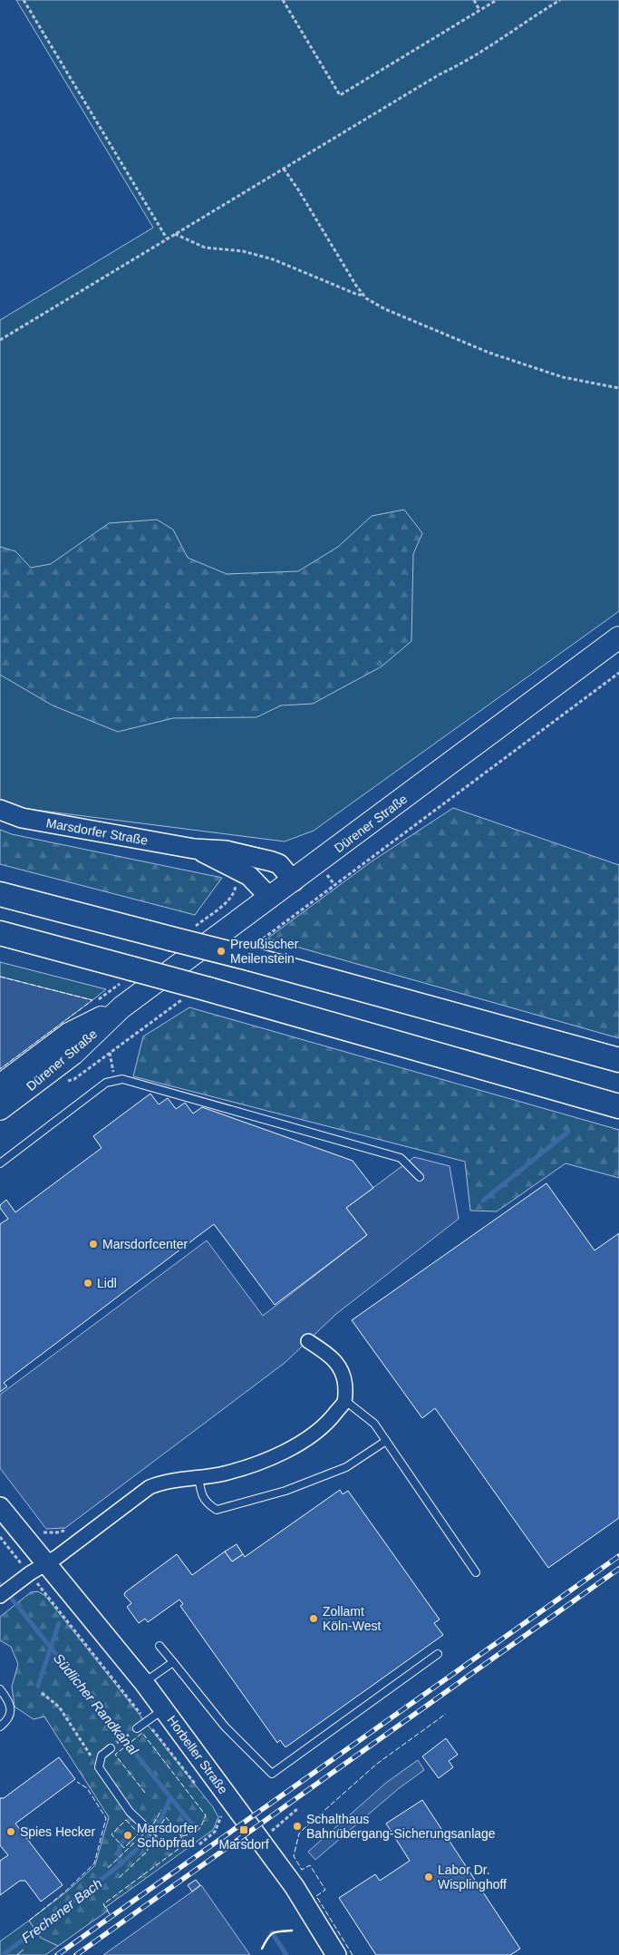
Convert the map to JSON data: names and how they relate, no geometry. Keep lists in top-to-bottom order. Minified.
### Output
{"streets":{"main road":["Dürener Straße","Marsdorfer Straße","Horbeller Straße"]},"crossings":[["Dürener Straße","Marsdorfer Straße"]],"water":["Südlicher Randkanal","Frechener Bach"],"places":{"other":["Preußischer Meilenstein","Marsdorfcenter","Lidl","Zollamt Köln-West","Schalthaus Bahnübergang-Sicherungsanlage","Spies Hecker","Marsdorfer Schöpfrad","Labor Dr. Wisplinghoff"],"transit":["Marsdorf"]}}
